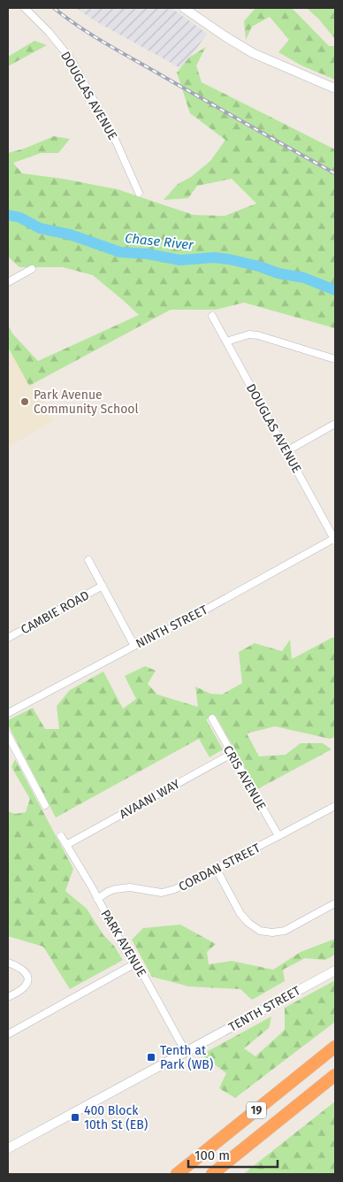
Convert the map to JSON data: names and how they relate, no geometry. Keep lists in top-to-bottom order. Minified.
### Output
{"streets":{"highway":["19"],"street":["DOUGLAS AVENUE","CAMBIE ROAD","NINTH STREET","CRIS AVENUE","AVAANI WAY","CORDAN STREET","PARK AVENUE","TENTH STREET"]},"crossings":[["DOUGLAS AVENUE","NINTH STREET"],["CRIS AVENUE","AVAANI WAY"],["CRIS AVENUE","CORDAN STREET"],["AVAANI WAY","PARK AVENUE"],["CORDAN STREET","PARK AVENUE"],["PARK AVENUE","TENTH STREET"]],"water":["Chase River"],"places":{"other":["Park Avenue Community School"],"transit":["Tenth at Park (WB)","400 Block 10th St (EB)"]},"scale_bar":"100 m"}
